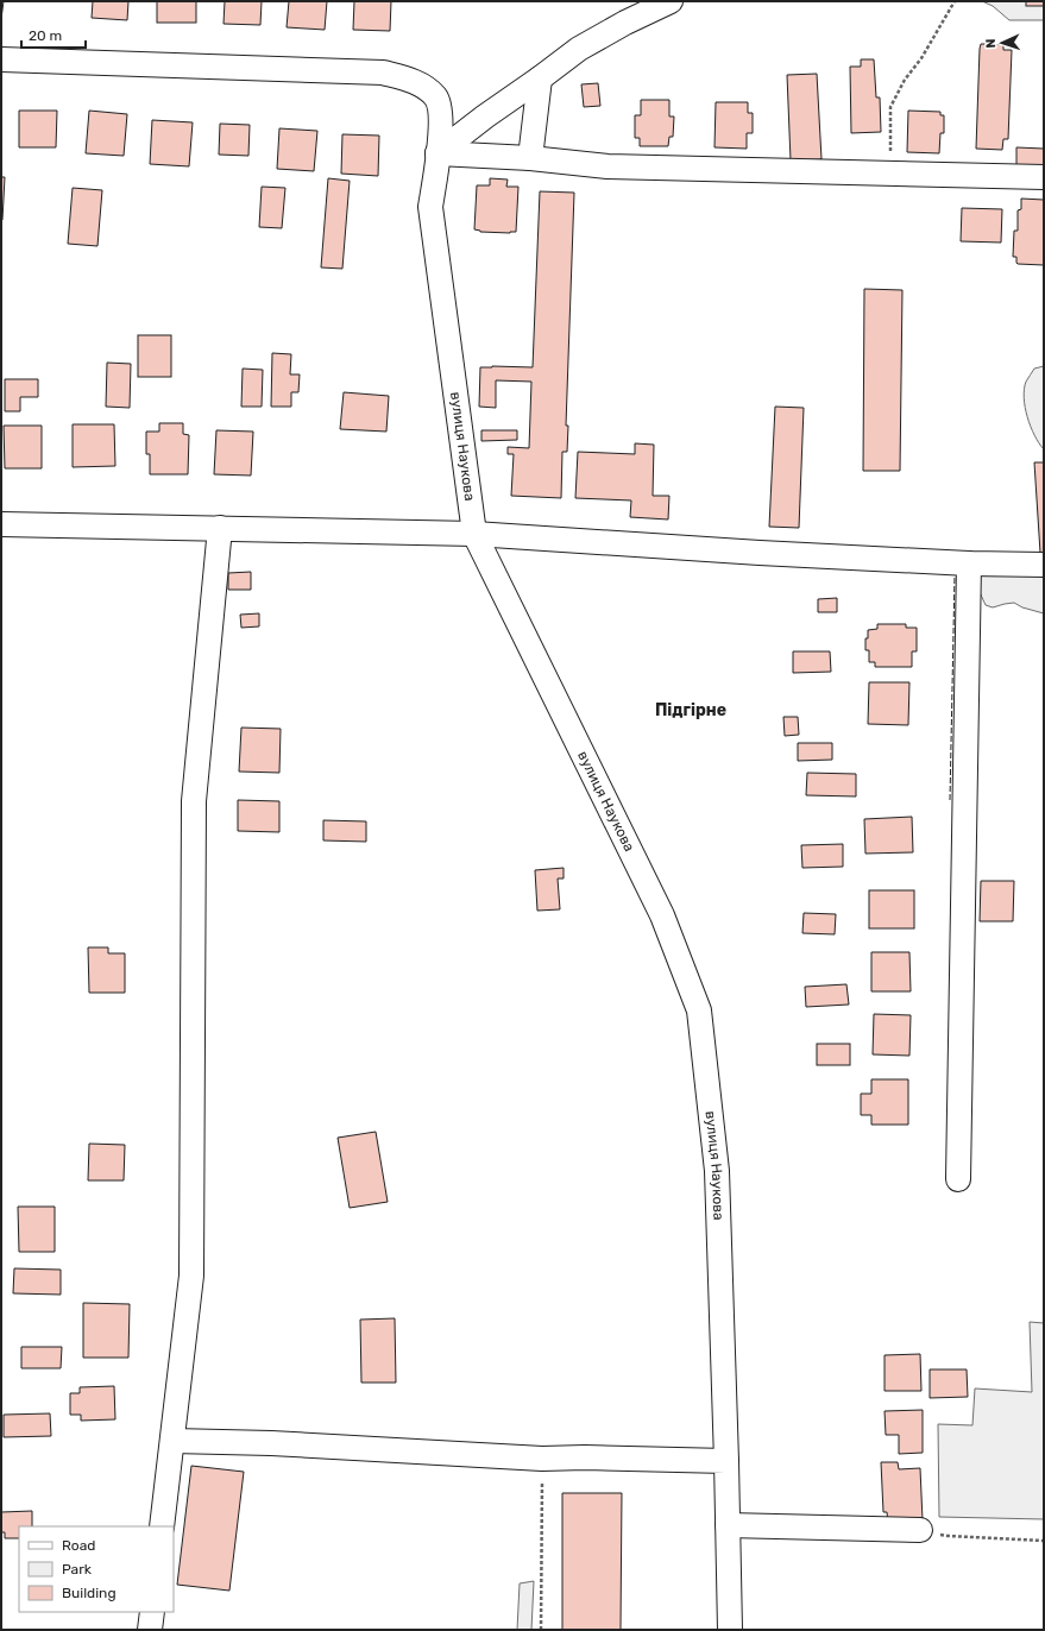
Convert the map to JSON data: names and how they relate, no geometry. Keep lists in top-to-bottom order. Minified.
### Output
{"streets":{"street":["вулиця Наукова"]},"districts":["Підгірне"],"legend":["Road","Park","Building"],"scale_bar":"20 m","north":"left"}
